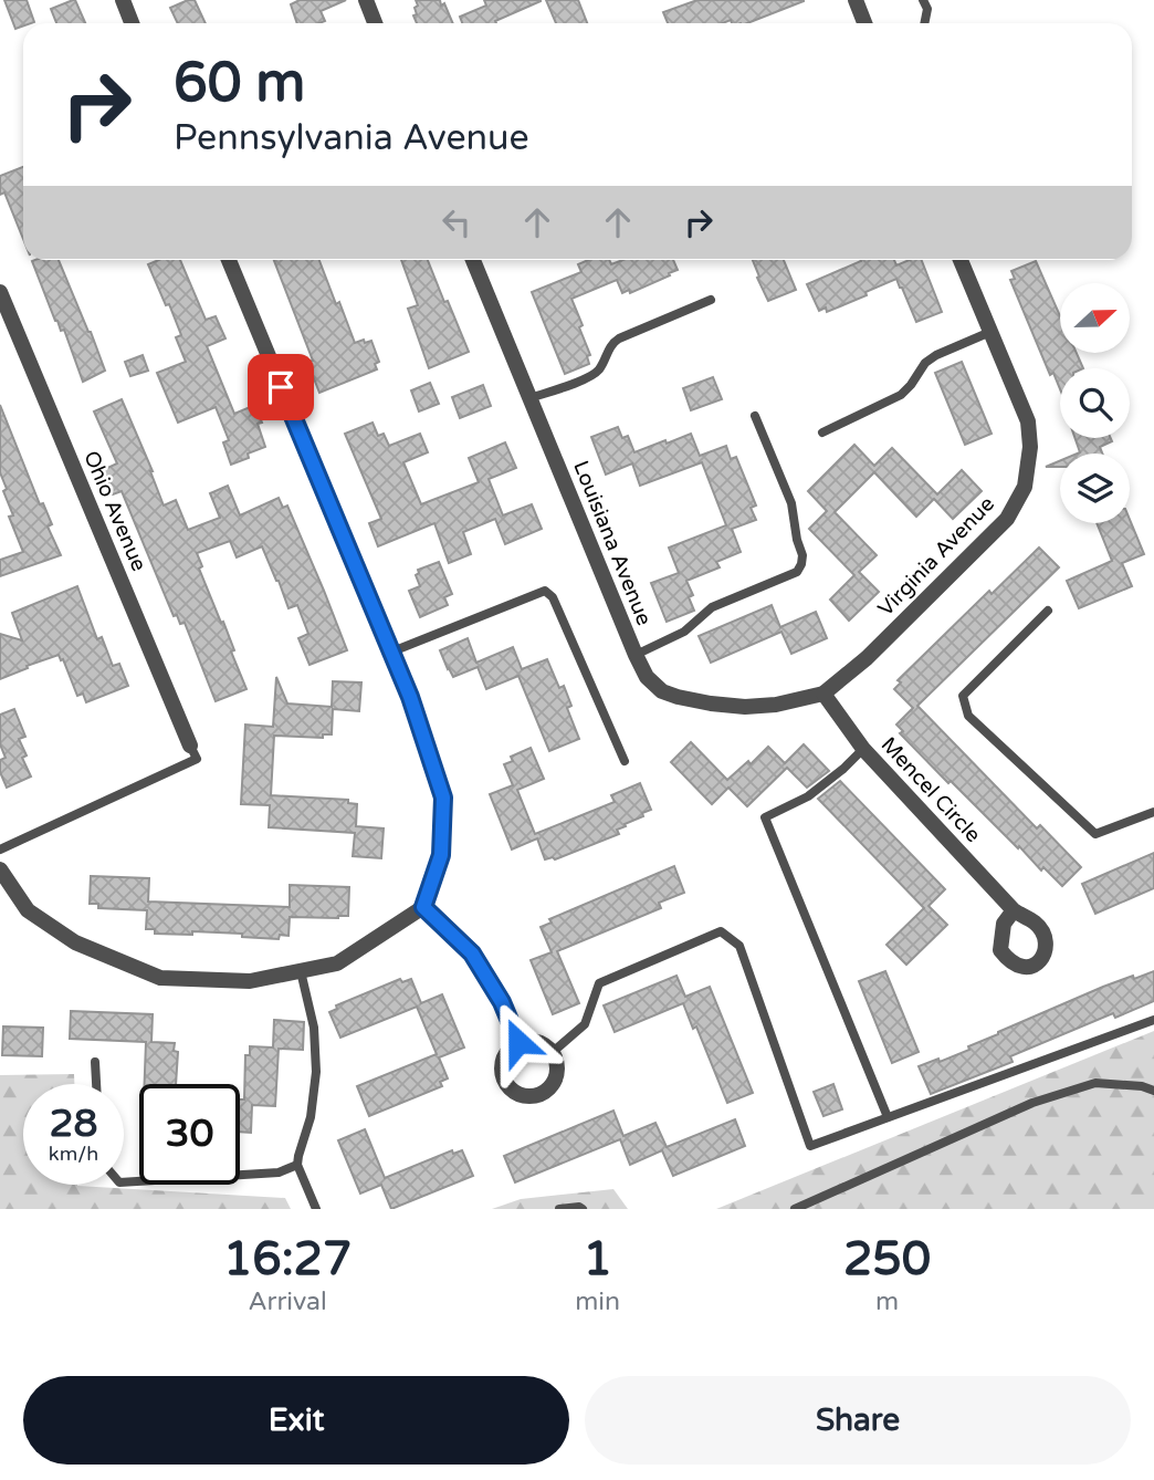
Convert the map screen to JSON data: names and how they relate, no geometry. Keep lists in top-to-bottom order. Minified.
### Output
{"streets":{"street":["Ohio Avenue","Louisiana Avenue","Virginia Avenue","Mencel Circle"]},"crossings":[["Louisiana Avenue","Virginia Avenue"],["Louisiana Avenue","Mencel Circle"],["Virginia Avenue","Mencel Circle"]],"north":"right","page":{"turn":["60 m","Pennsylvania Avenue"],"speed":"28 km/h","limit":"30","eta":["16:27","Arrival","1","min","250","m"],"buttons":["Exit","Share"]}}
